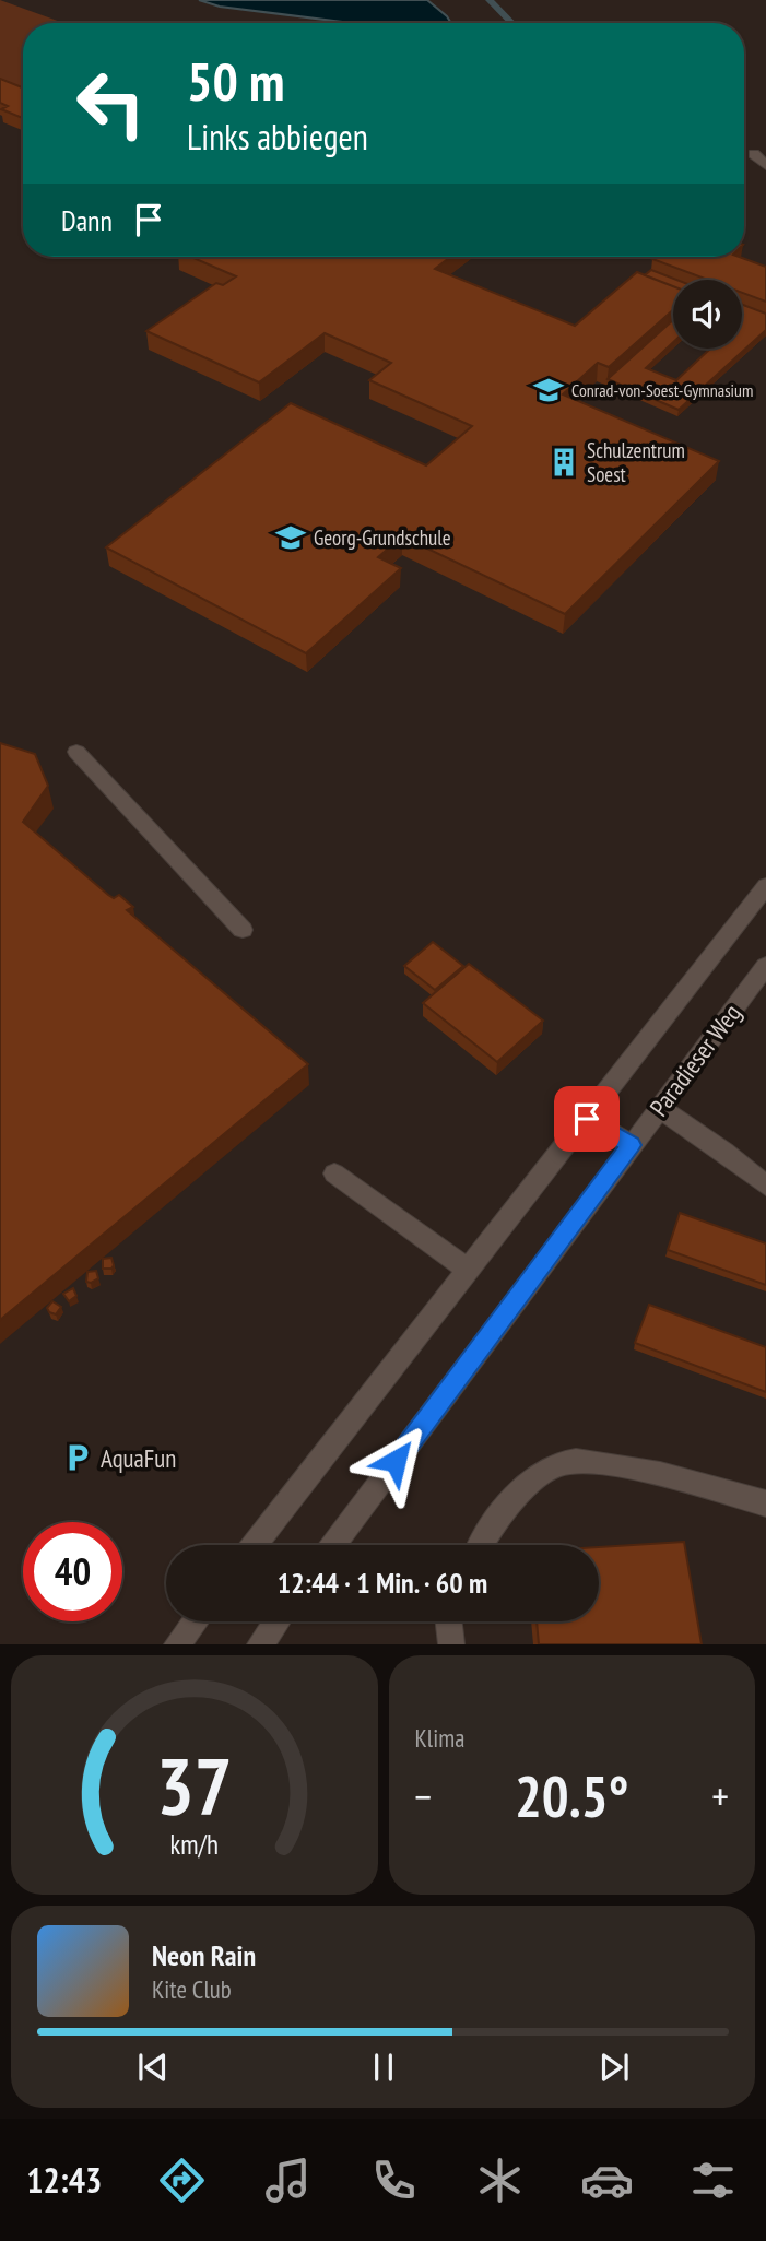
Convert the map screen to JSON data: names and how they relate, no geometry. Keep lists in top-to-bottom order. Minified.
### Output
{"streets":{"street":["Paradieser Weg"]},"places":{"school or university":["Conrad-von-Soest-Gymnasium","Georg-Grundschule"],"building":["Schulzentrum Soest"],"parking":["AquaFun"]},"page":{"turn":["50 m","Links abbiegen"],"then":"Dann","limit":"40","trip":"12:44 · 1 Min. · 60 m","tile":"Klima","heat":["−","20.5°","+"],"song":["Neon Rain","Kite Club"],"tabs":"12:43","gauge":["37","km/h"]}}
